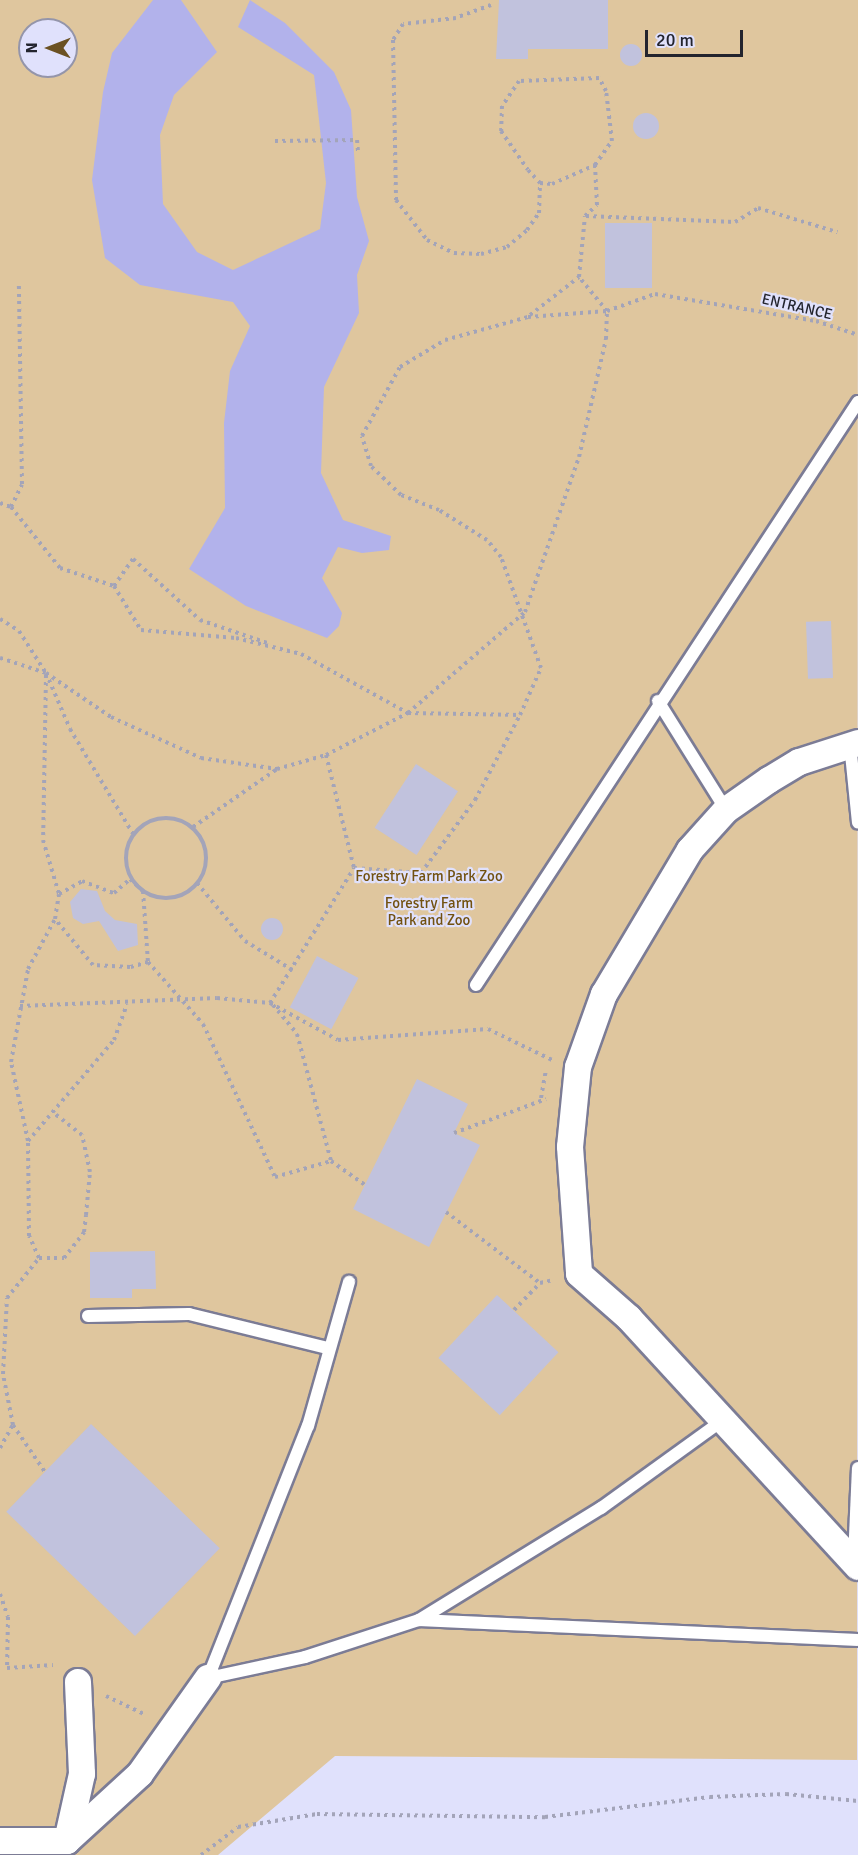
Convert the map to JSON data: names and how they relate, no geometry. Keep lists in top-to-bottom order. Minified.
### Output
{"streets":{"path":["ENTRANCE"]},"parks":["Forestry Farm Park Zoo","Forestry Farm Park and Zoo"],"scale_bar":"20 m","north":"left"}
